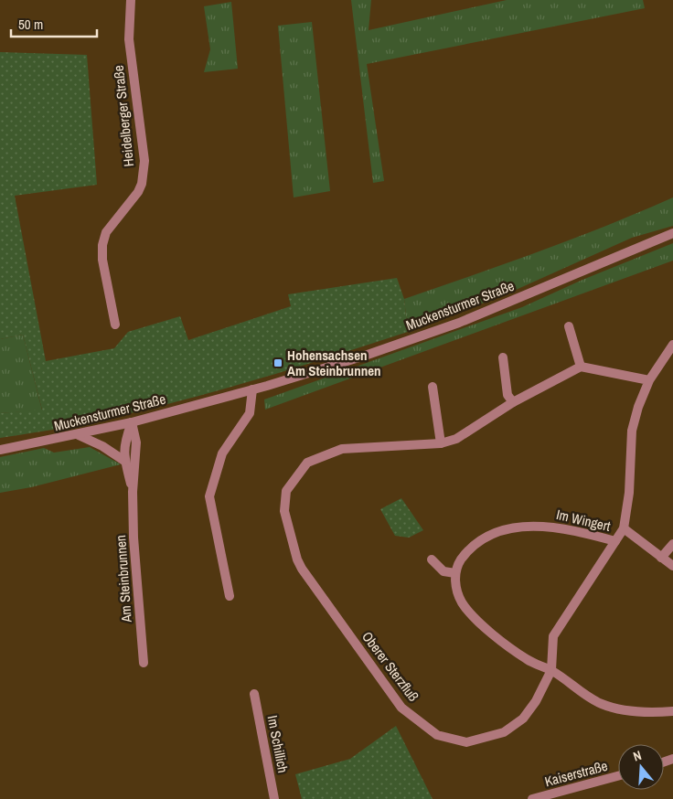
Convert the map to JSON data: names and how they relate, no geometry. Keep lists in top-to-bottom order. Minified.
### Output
{"streets":{"street":["Heidelberger Straße","Muckensturmer Straße","Im Wingert","Am Steinbrunnen","Oberer Sterzfluß","Im Schillich","Kaiserstraße"]},"crossings":[["Muckensturmer Straße","Am Steinbrunnen"],["Im Wingert","Oberer Sterzfluß"]],"places":{"transit":["Hohensachsen Am Steinbrunnen"]},"scale_bar":"50 m","north":"top"}
